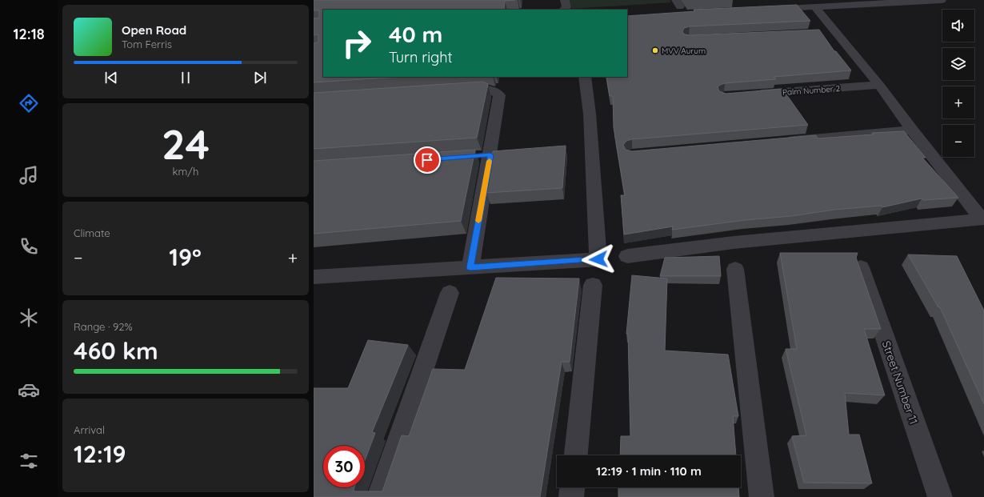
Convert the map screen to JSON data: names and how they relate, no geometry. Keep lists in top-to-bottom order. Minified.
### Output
{"streets":{"street":["Palm Number 2","Street Number 11"]},"places":["MVV Aurum"],"page":{"tabs":"12:18","map_buttons":["+","−"],"turn":["40 m","Turn right"],"song":["Open Road","Tom Ferris"],"tile":[["24","km/h"],"Climate",["Range · 92%","460 km"],["Arrival","12:19"]],"heat":["−","19°","+"],"limit":"30","trip":"12:19 · 1 min · 110 m"}}
